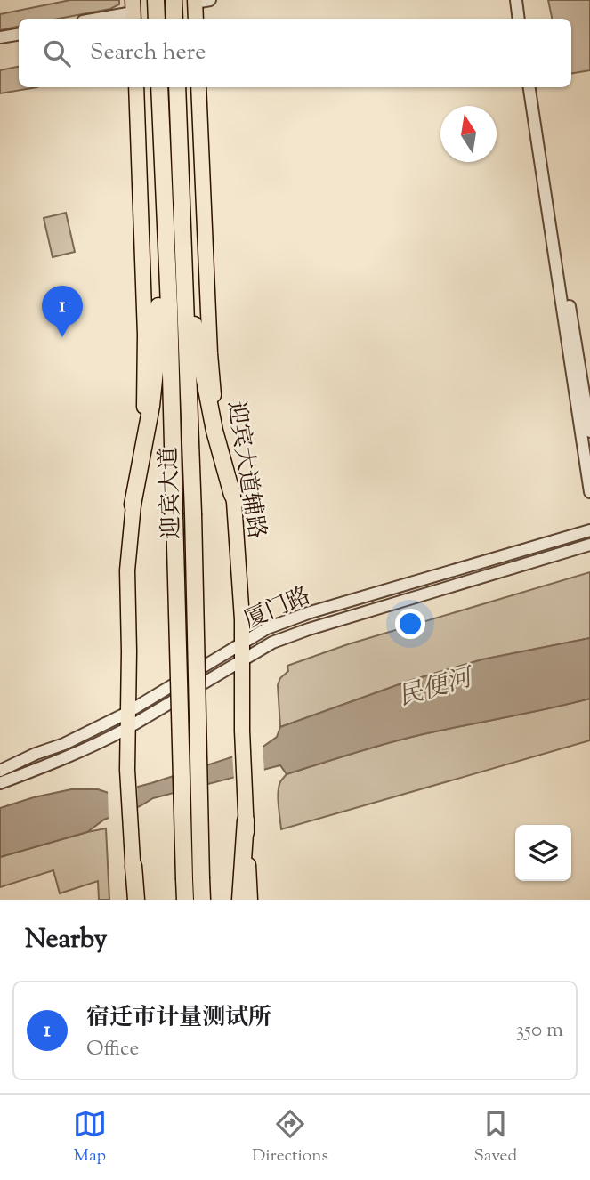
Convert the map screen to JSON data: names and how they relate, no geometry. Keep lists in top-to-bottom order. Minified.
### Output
{"streets":{"highway":["迎宾大道"],"main road":["迎宾大道辅路"],"street":["厦门路"]},"crossings":[["迎宾大道辅路","厦门路"]],"water":["民便河"],"north":"top","page":{"search":"Search here","pins":"1","heading":"Nearby","list":[{"mark":"1","name":"宿迁市计量测试所","note":"Office","value":"350 m"}],"nav":["Map","Directions","Saved"]}}
